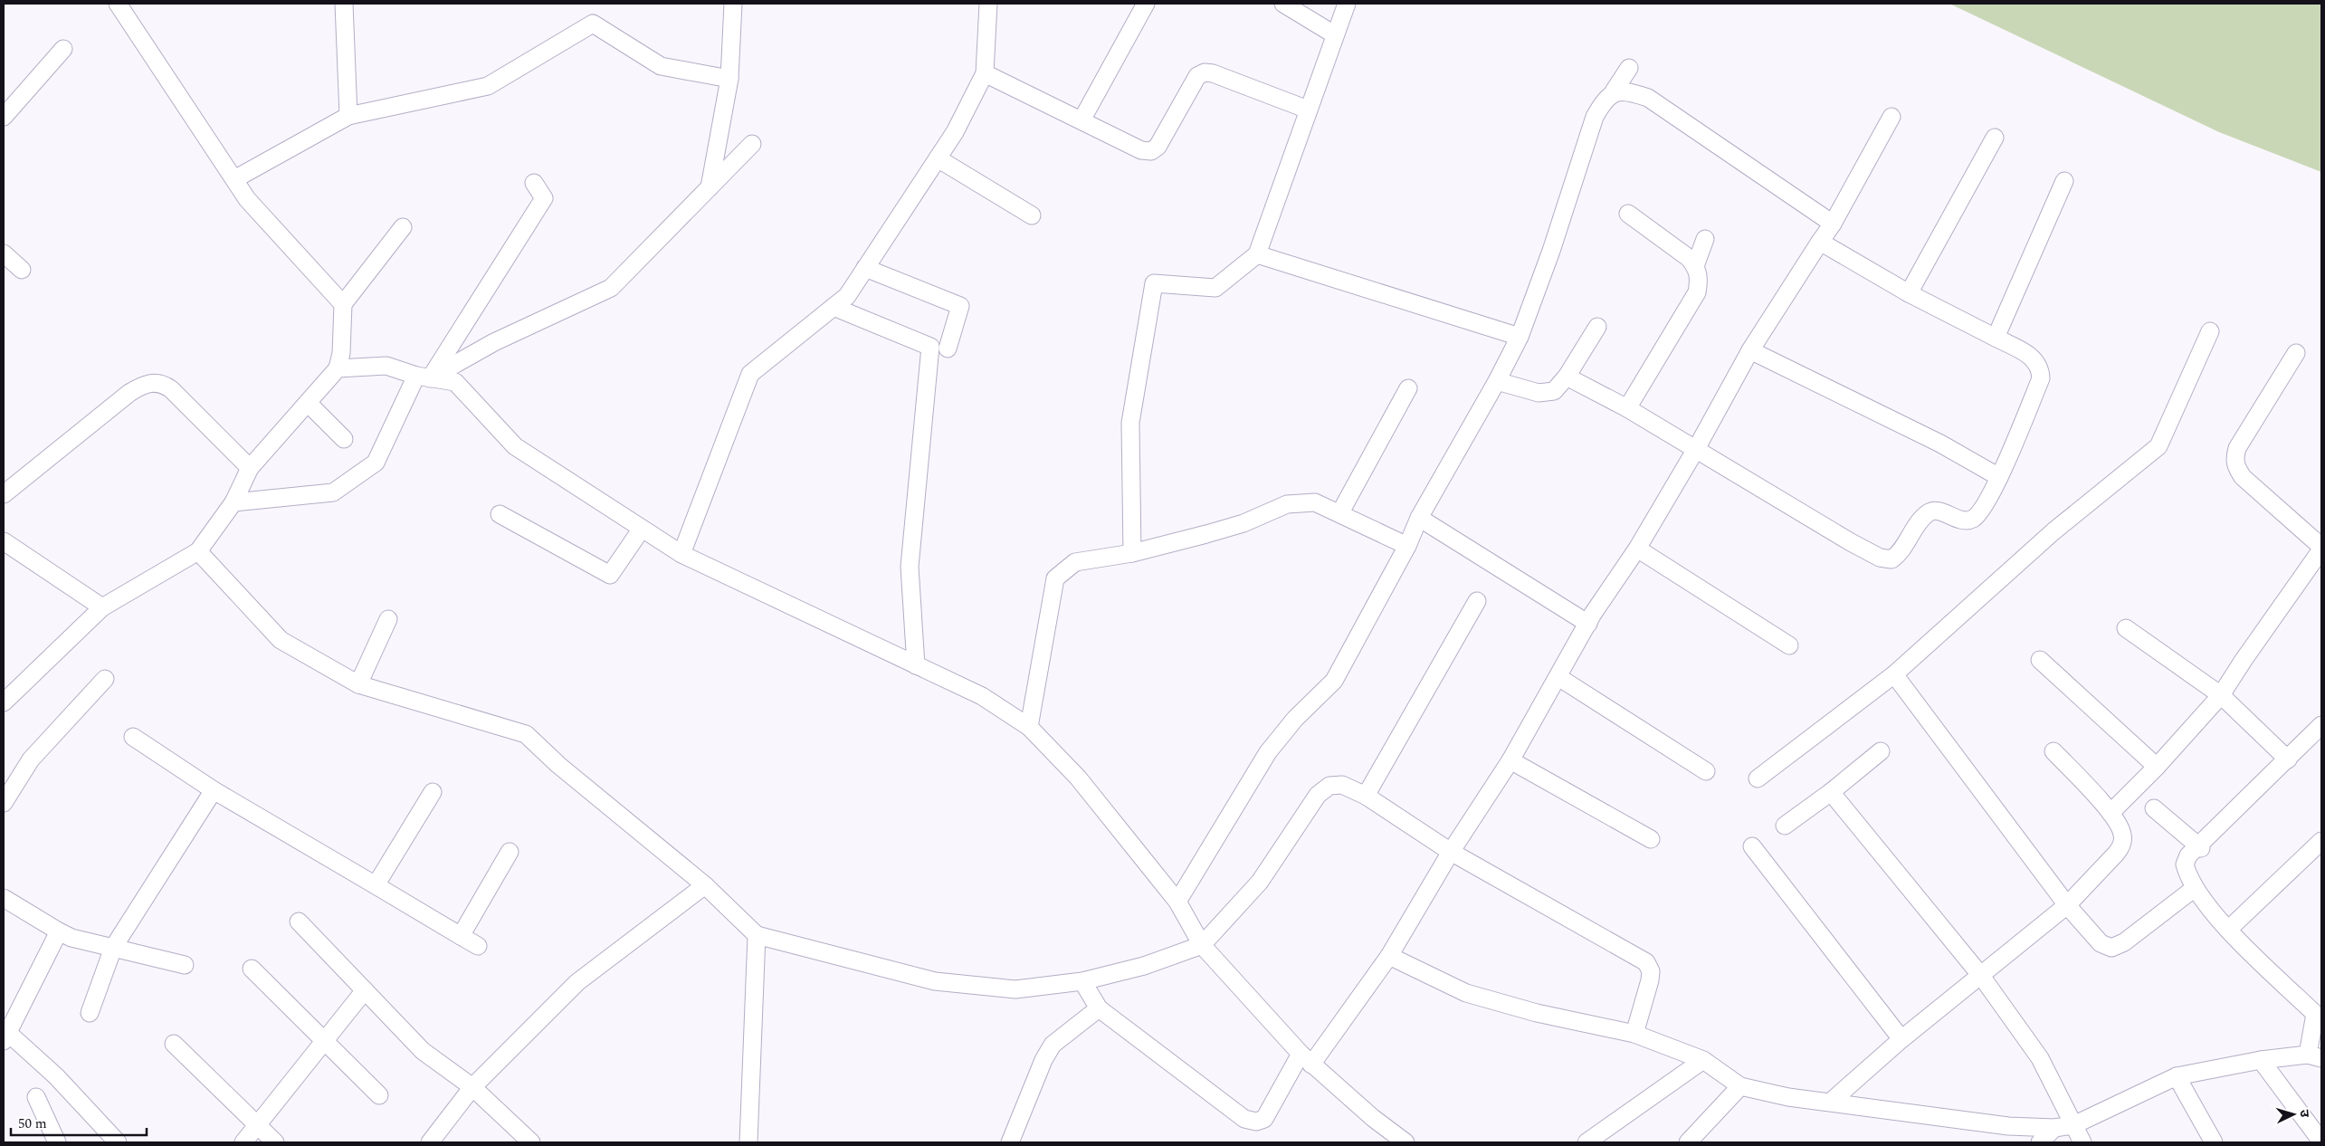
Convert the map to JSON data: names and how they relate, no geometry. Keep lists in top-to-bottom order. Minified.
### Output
{"scale_bar":"50 m","north":"right"}
